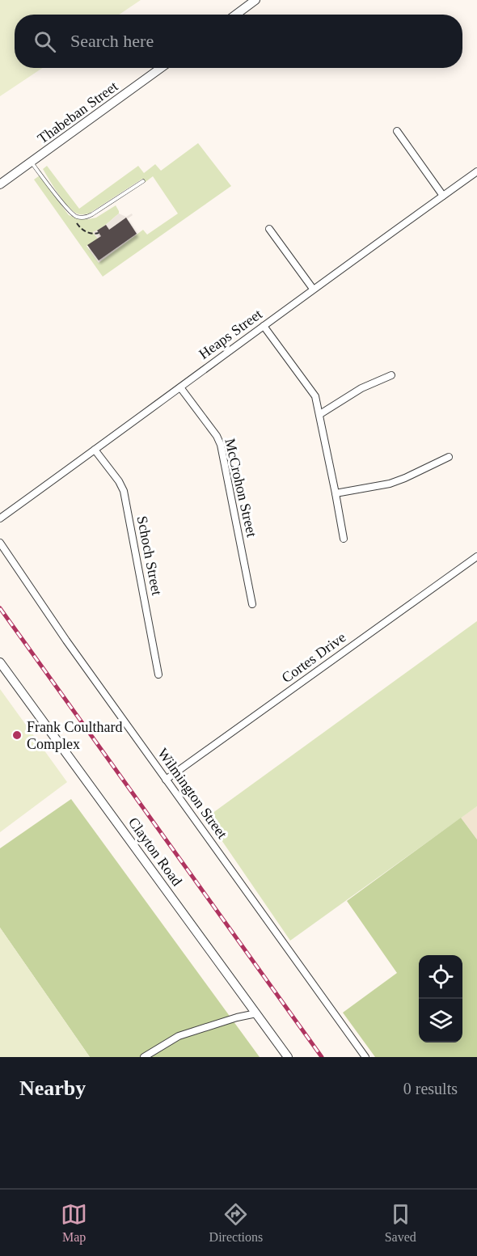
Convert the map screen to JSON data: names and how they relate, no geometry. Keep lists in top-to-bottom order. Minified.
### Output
{"streets":{"street":["Thabeban Street","Heaps Street","McCrohon Street","Schoch Street","Cortes Drive","Wilmington Street","Clayton Road"]},"crossings":[["Heaps Street","McCrohon Street"],["Heaps Street","Schoch Street"],["Cortes Drive","Wilmington Street"]],"places":["Frank Coulthard Complex"],"page":{"search":"Search here","heading":["Nearby","0 results"],"nav":["Map","Directions","Saved"]}}
